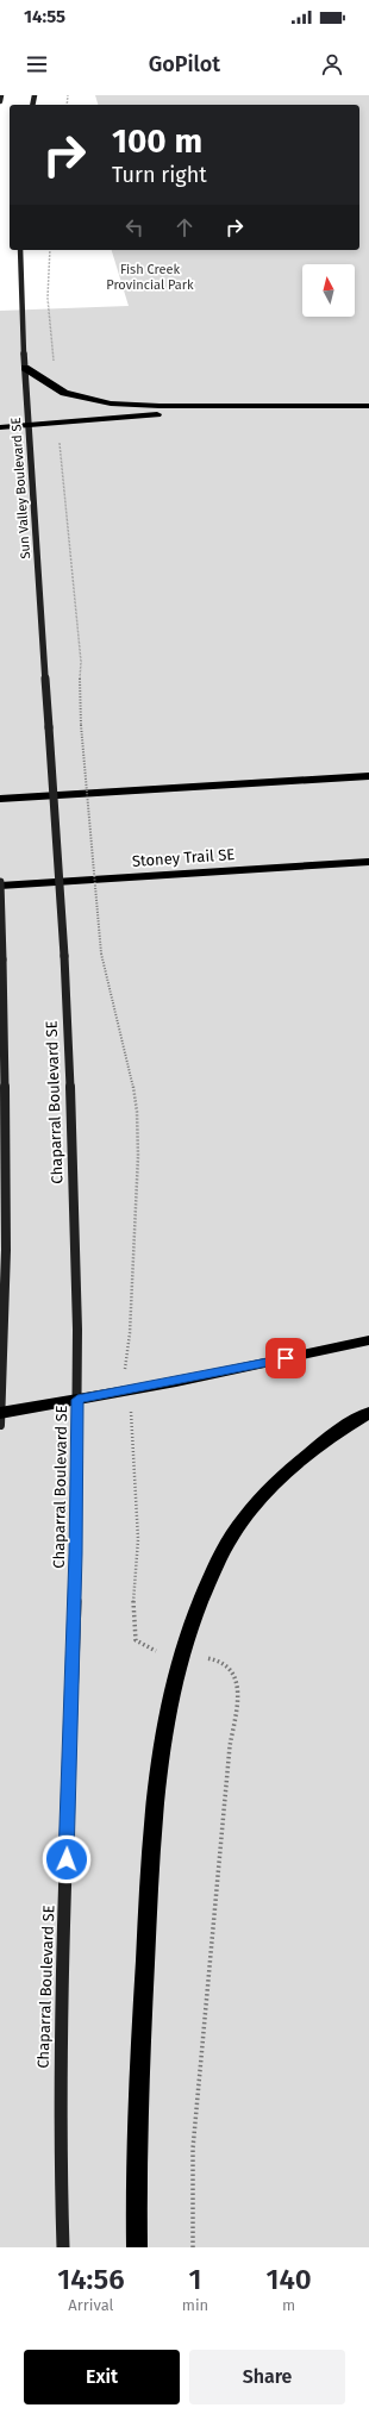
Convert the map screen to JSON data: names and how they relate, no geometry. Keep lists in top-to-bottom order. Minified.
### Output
{"streets":{"highway":["Stoney Trail SE"],"main road":["Sun Valley Boulevard SE","Chaparral Boulevard SE"]},"crossings":[["Sun Valley Boulevard SE","Chaparral Boulevard SE"]],"parks":["Fish Creek Provincial Park"],"north":"top","page":{"status":"14:55","header":"GoPilot","turn":["100 m","Turn right"],"eta":["14:56","Arrival","1","min","140","m"],"buttons":["Exit","Share"]}}
